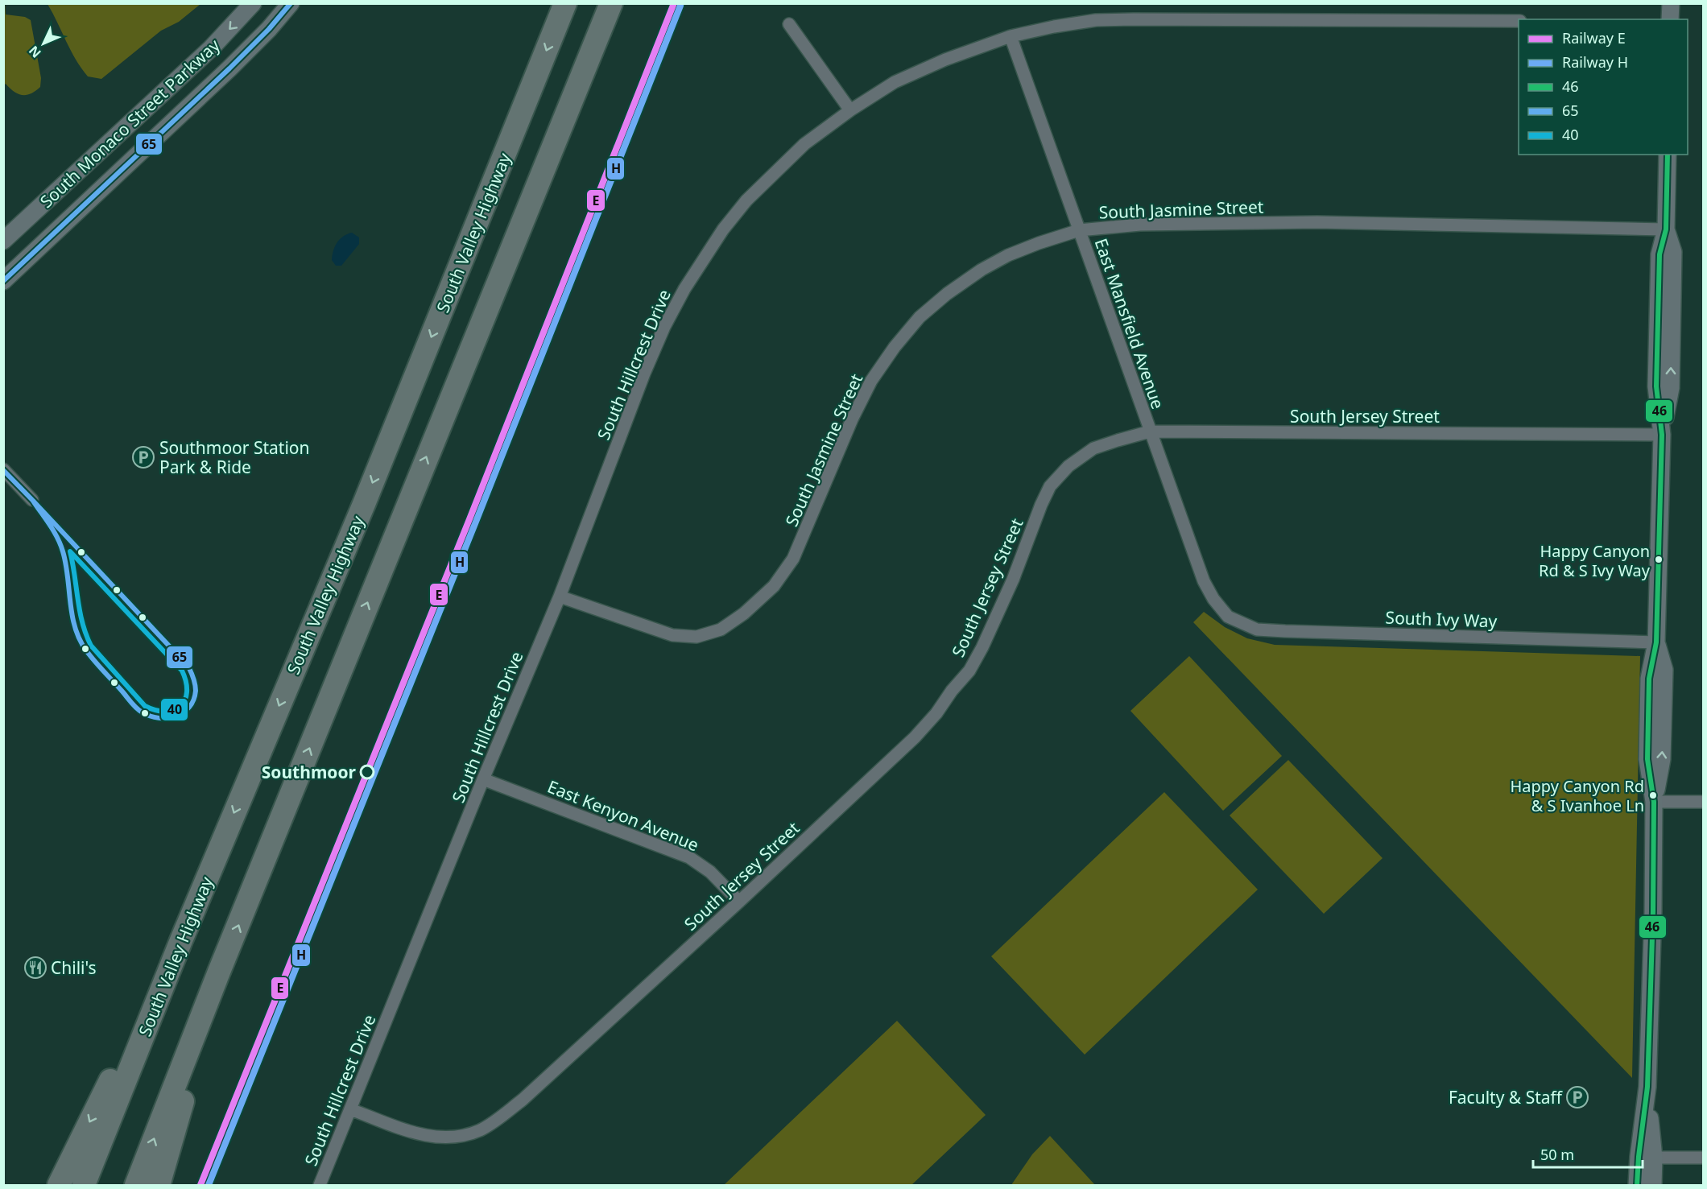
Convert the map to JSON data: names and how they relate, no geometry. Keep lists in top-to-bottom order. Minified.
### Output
{"streets":{"highway":["South Valley Highway"],"street":["South Monaco Street Parkway","South Jasmine Street","East Mansfield Avenue","South Hillcrest Drive","South Jersey Street","South Ivy Way","East Kenyon Avenue"]},"crossings":[["South Jasmine Street","East Mansfield Avenue"],["South Jasmine Street","South Hillcrest Drive"],["East Mansfield Avenue","South Hillcrest Drive"],["East Mansfield Avenue","South Jersey Street"],["East Mansfield Avenue","South Ivy Way"],["South Hillcrest Drive","South Jersey Street"],["South Hillcrest Drive","East Kenyon Avenue"],["South Jersey Street","East Kenyon Avenue"]],"places":{"parking":["Southmoor Station Park & Ride","Faculty & Staff"],"other":["Happy Canyon Rd & S Ivy Way","Southmoor","Happy Canyon Rd & S Ivanhoe Ln"],"restaurant":["Chili's"]},"lines":["rail line E","transit line 65","rail line H","transit line 46","transit line 40"],"legend":["Railway E","Railway H","46","65","40"],"scale_bar":"50 m","north":"bottom left"}
